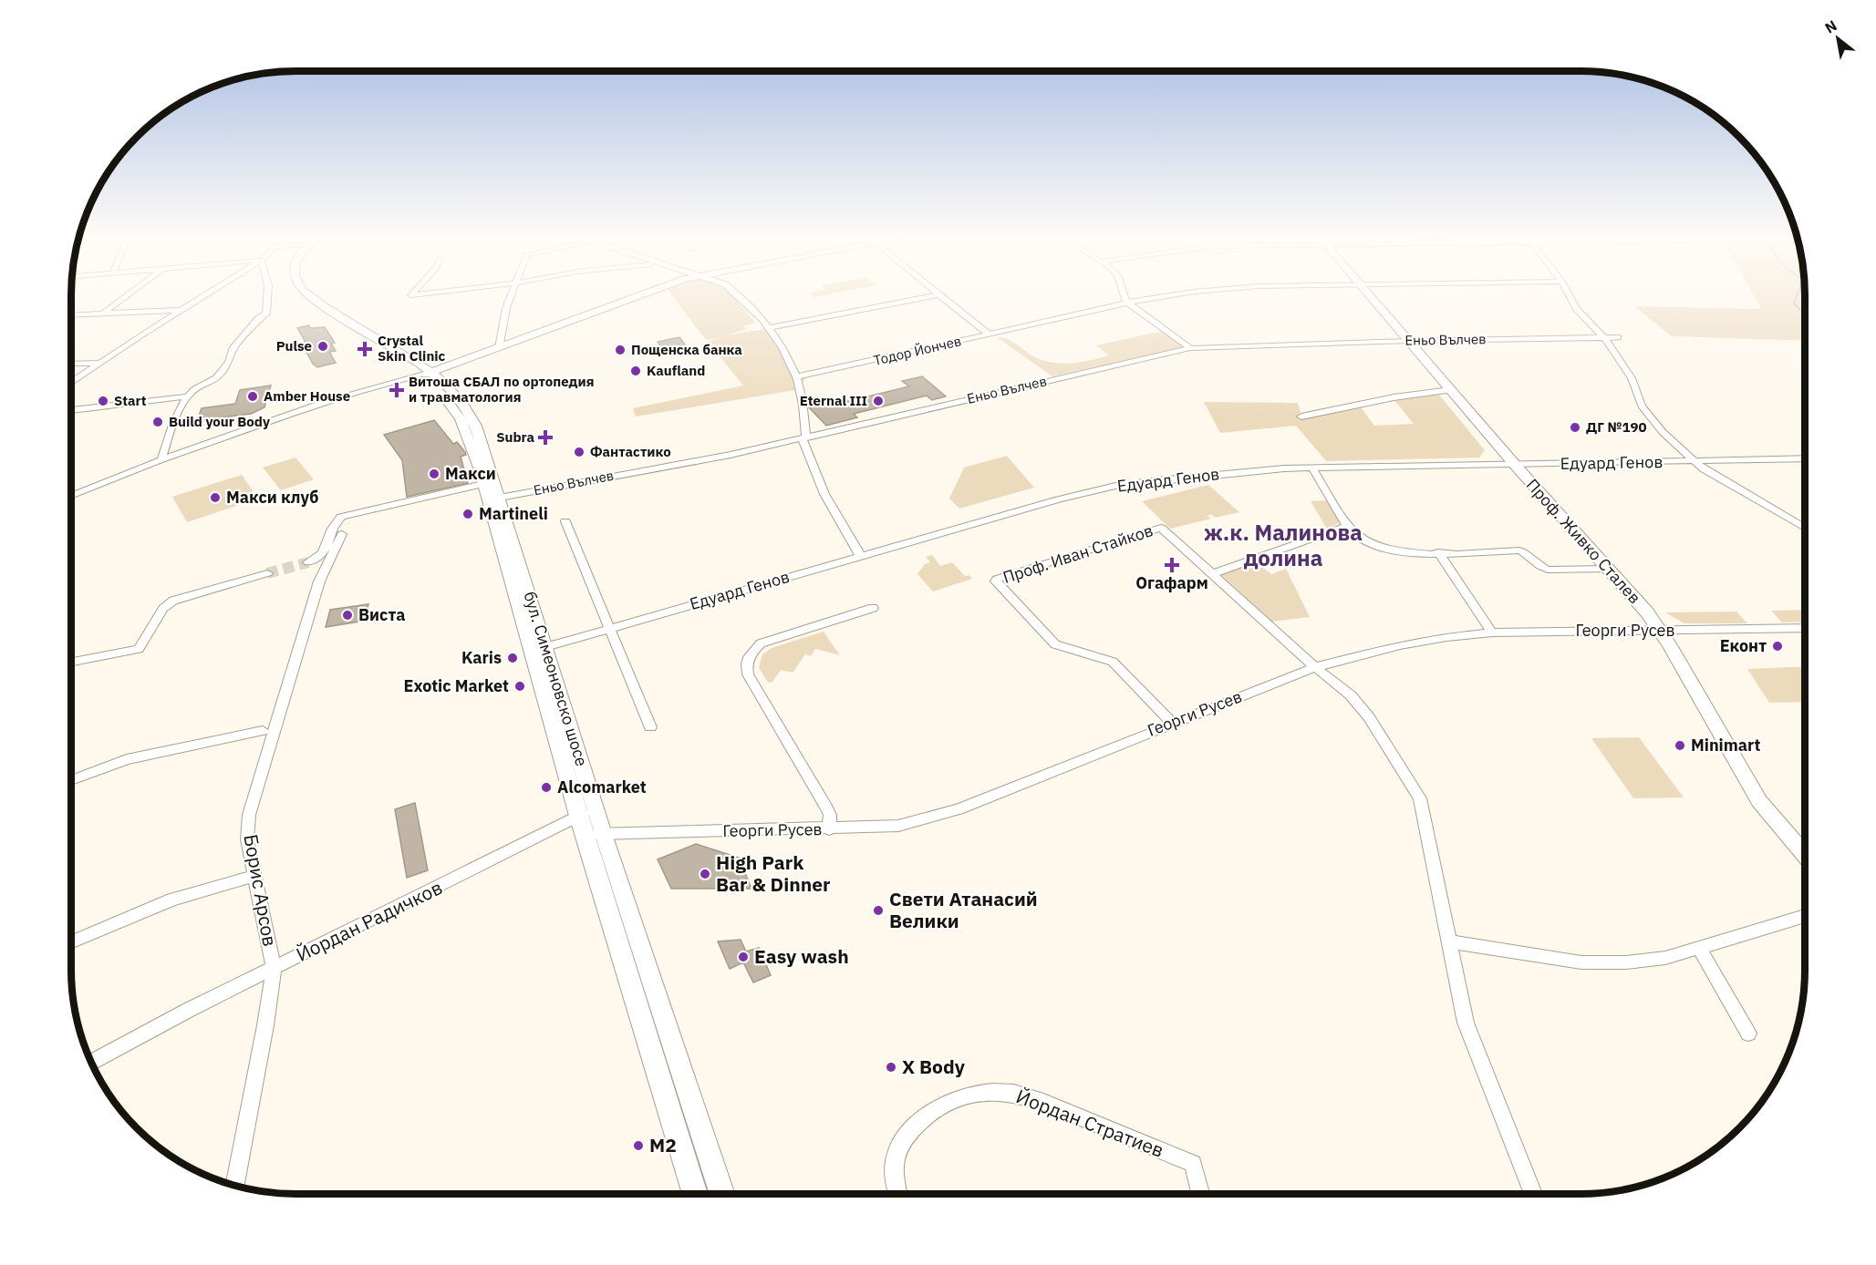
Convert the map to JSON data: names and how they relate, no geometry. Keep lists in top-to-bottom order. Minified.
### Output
{"streets":{"main road":["Проф. Живко Сталев","бул. Симеоновско шосе"],"street":["Еньо Вълчев","Тодор Йончев","Едуард Генов","Проф. Иван Стайков","Георги Русев","Борис Арсов","Йордан Радичков","Йордан Стратиев"]},"crossings":[["Еньо Вълчев","Проф. Живко Сталев"],["Еньо Вълчев","бул. Симеоновско шосе"],["Едуард Генов","Проф. Живко Сталев"],["Едуард Генов","бул. Симеоновско шосе"],["Проф. Живко Сталев","Георги Русев"],["Проф. Иван Стайков","Георги Русев"],["Георги Русев","бул. Симеоновско шосе"],["Георги Русев","Йордан Радичков"],["бул. Симеоновско шосе","Йордан Радичков"],["Борис Арсов","Йордан Радичков"]],"districts":["ж.к. Малинова долина"],"places":{"other":["Pulse","Пощенска банка","Kaufland","Amber House","Start","Eternal III","Build your Body","ДГ №190","Фантастико","Макси","Макси клуб","Martineli","Виста","Еконт","Karis","Exotic Market","Minimart","Alcomarket","High Park Bar & Dinner","Свети Атанасий Велики","Easy wash","X Body","M2"],"health":["Crystal Skin Clinic","Витоша СБАЛ по ортопедия и травматология","Subra","Огафарм"]},"north":"top left"}
